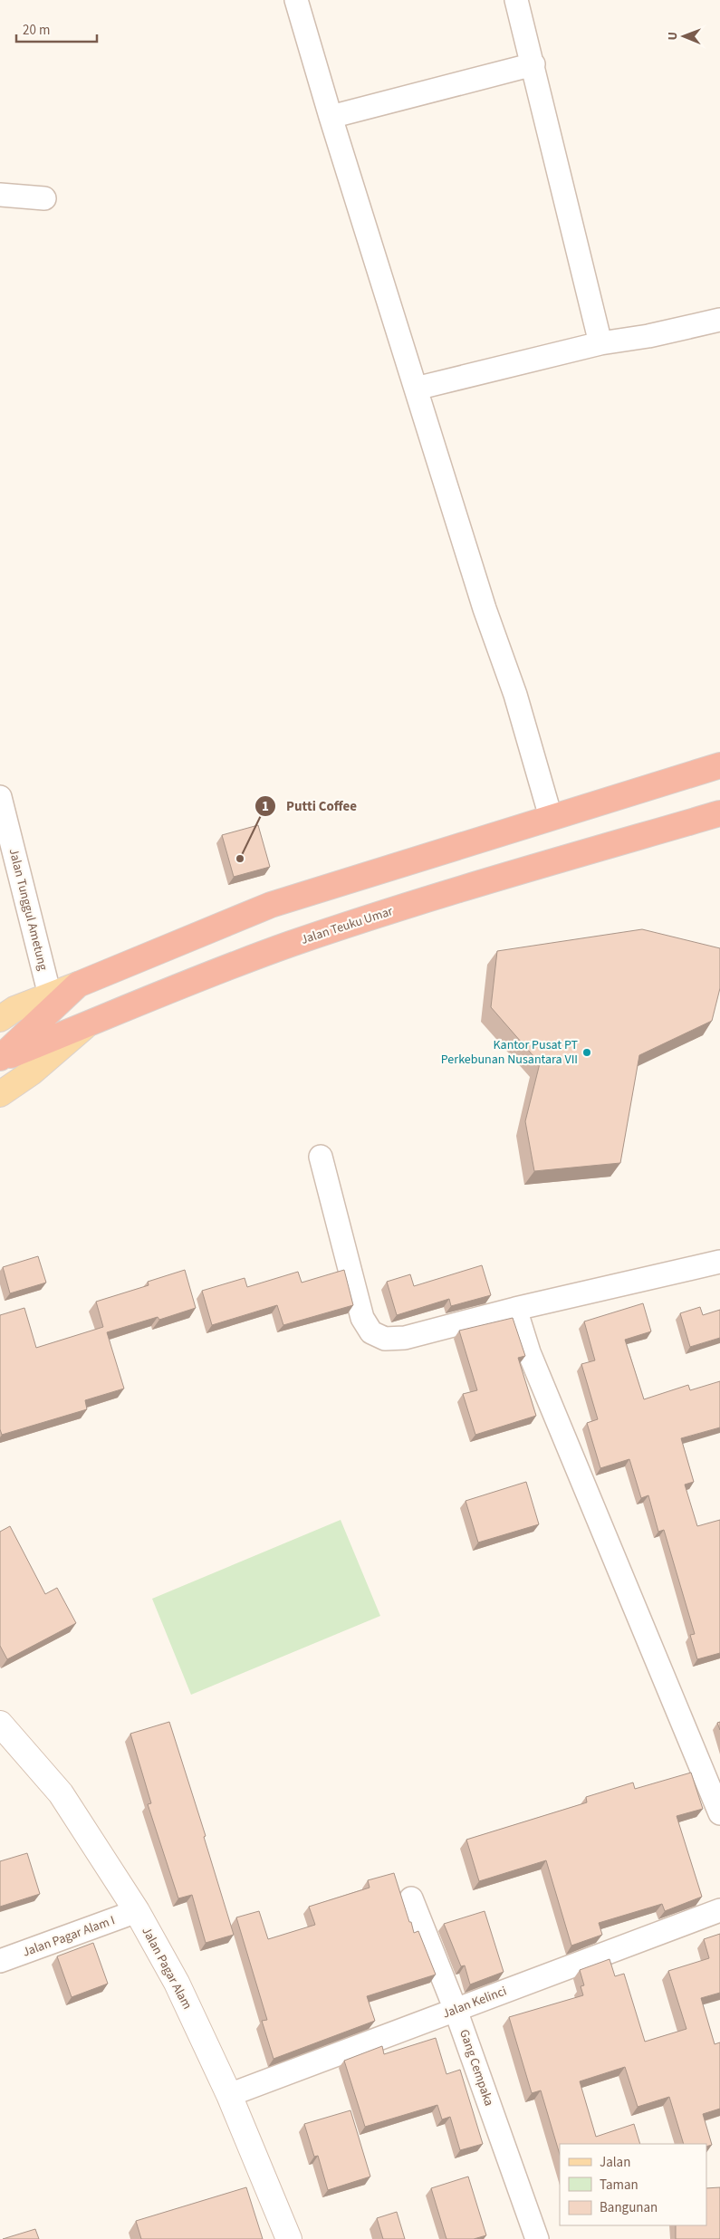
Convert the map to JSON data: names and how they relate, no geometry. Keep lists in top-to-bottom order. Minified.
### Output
{"streets":{"highway":["Jalan Teuku Umar"],"street":["Jalan Tunggul Ametung","Jalan Pagar Alam I","Jalan Pagar Alam","Jalan Kelinci","Gang Cempaka"]},"crossings":[["Jalan Pagar Alam I","Jalan Pagar Alam"],["Jalan Pagar Alam","Jalan Kelinci"],["Jalan Kelinci","Gang Cempaka"]],"places":["Putti Coffee","Kantor Pusat PT Perkebunan Nusantara VII"],"legend":["Jalan","Taman","Bangunan"],"scale_bar":"20 m","north":"left"}
